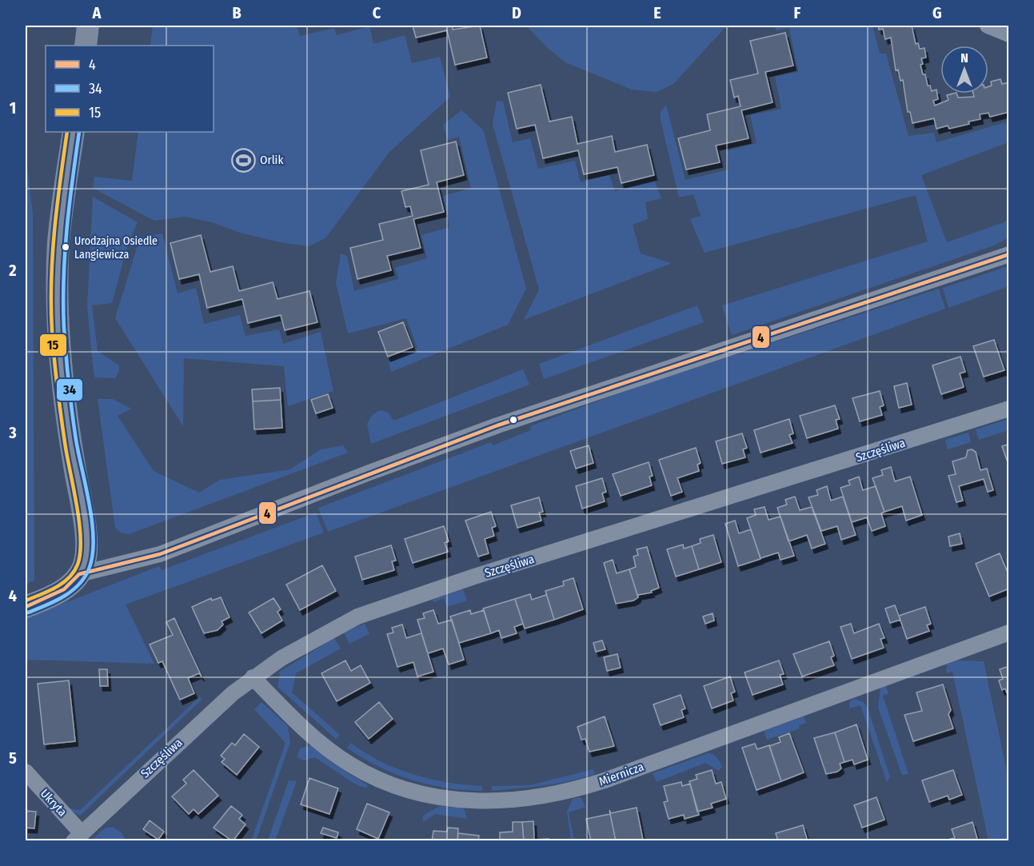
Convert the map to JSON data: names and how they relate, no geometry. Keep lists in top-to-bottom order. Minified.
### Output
{"streets":{"street":["Szczęśliwa","Miernicza","Ukryta"]},"crossings":[["Szczęśliwa","Miernicza"],["Szczęśliwa","Ukryta"]],"places":{"sports":["Orlik"],"other":["Urodzajna Osiedle Langiewicza"]},"lines":["transit line 34","transit line 15","transit line 4"],"legend":["4","34","15"],"north":"top","grid":{"columns":["A","B","C","D","E","F","G"],"rows":["1","2","3","4","5"]}}
